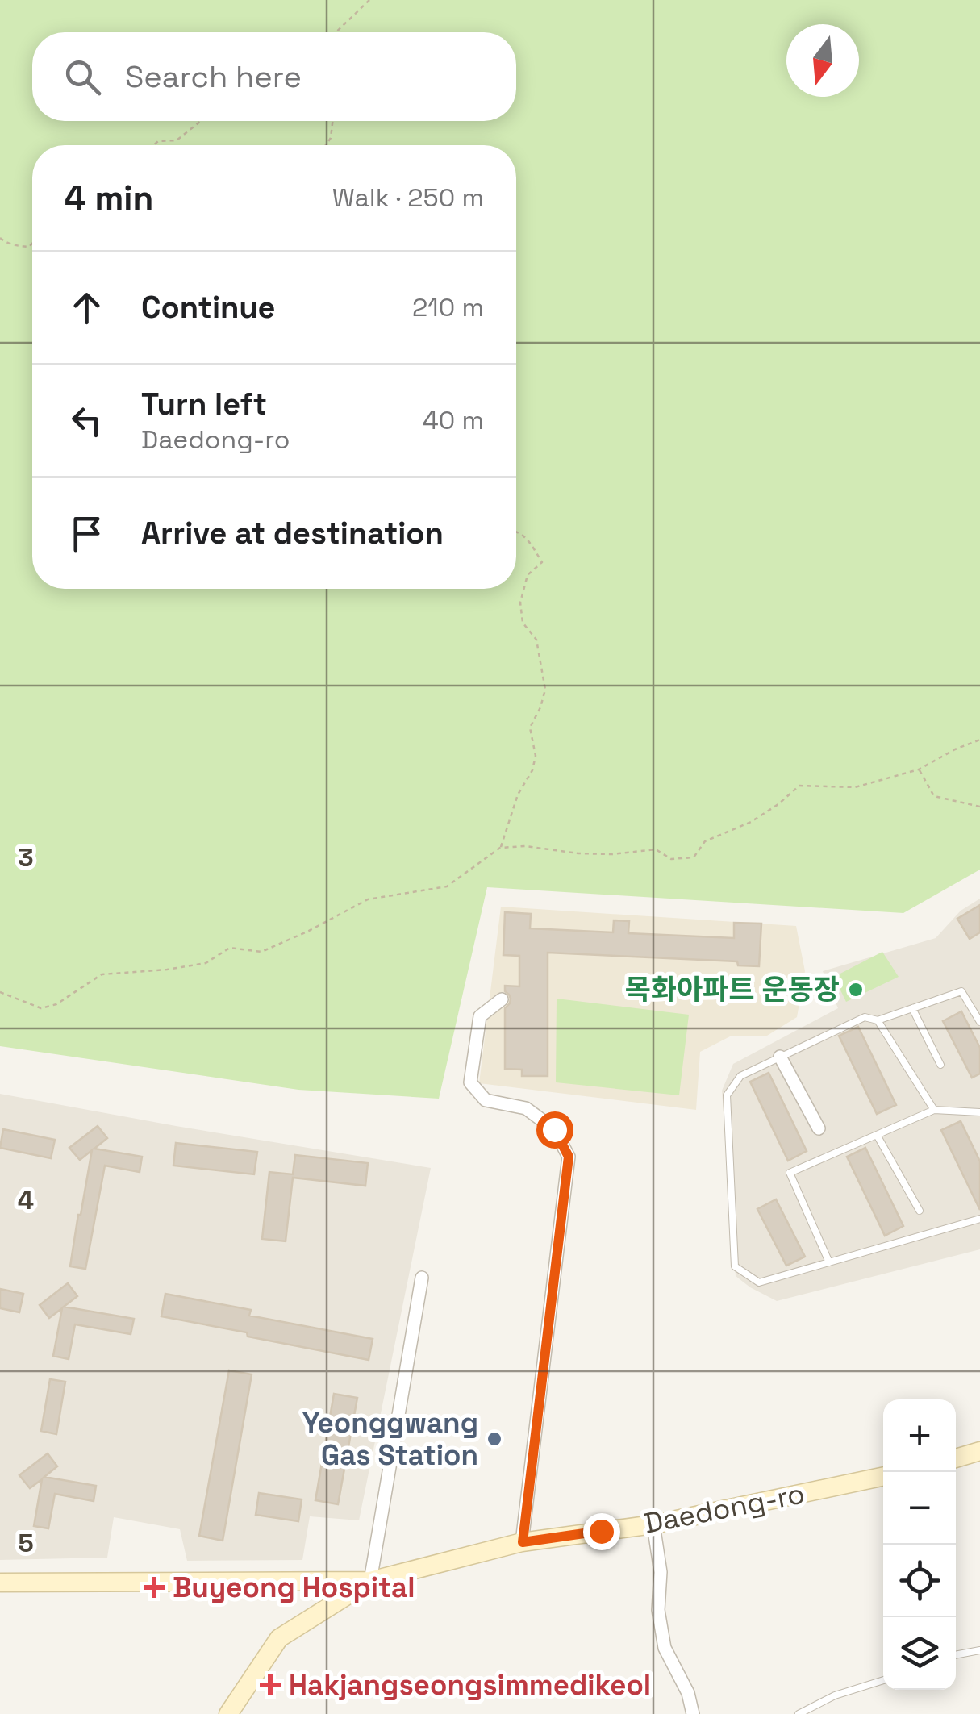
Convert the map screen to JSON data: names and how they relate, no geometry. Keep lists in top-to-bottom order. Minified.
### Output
{"streets":{"main road":["Daedong-ro"]},"places":{"other":["목화아파트 운동장","Yeonggwang Gas Station"],"health":["Buyeong Hospital","Hakjangseongsimmedikeol"]},"north":"bottom","page":{"search":"Search here","heading":["4 min","Walk · 250 m"],"list":[["Continue","210 m"],["Turn left","Daedong-ro","40 m"],"Arrive at destination"],"map_buttons":["+","−"]},"grid":{"rows":["3","4","5"]}}
